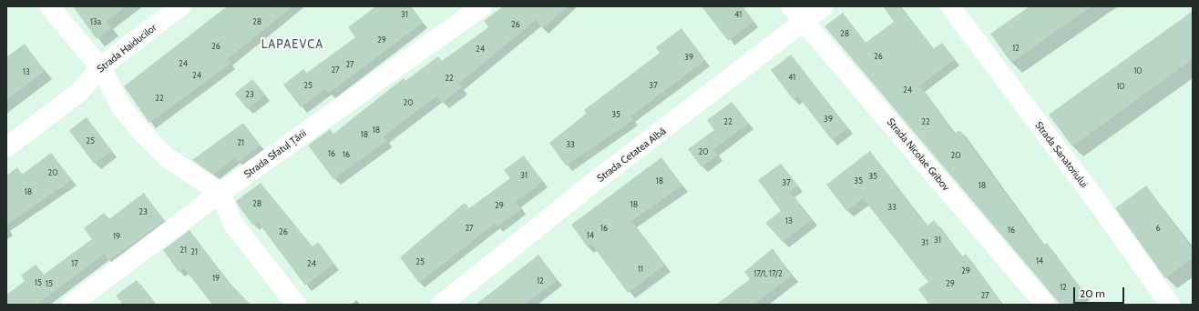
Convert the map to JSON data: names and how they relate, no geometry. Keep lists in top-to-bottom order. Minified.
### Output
{"streets":{"street":["Strada Haiducilor","Strada Sfatul Țării","Strada Cetatea Albă","Strada Nicolae Gribov","Strada Sanatoriului"]},"crossings":[["Strada Cetatea Albă","Strada Nicolae Gribov"]],"districts":["LAPAEVCA"],"house_numbers":["31","41","13a","28","26","28","29","26","12","24","26","39","24","27","27","10","13","24","41","22","25","37","10","24","23","22","20","35","39","22","22","18","18","25","21","33","20","16","16","20","20","31","35","18","35","37","18","18","28","18","29","33","23","13","27","16","6","16","26","14","19","31","31","21","21","14","25","17","24","11","29","17/1, 17/2","19","12","15","15","29","12","27"],"scale_bar":"20 m"}
